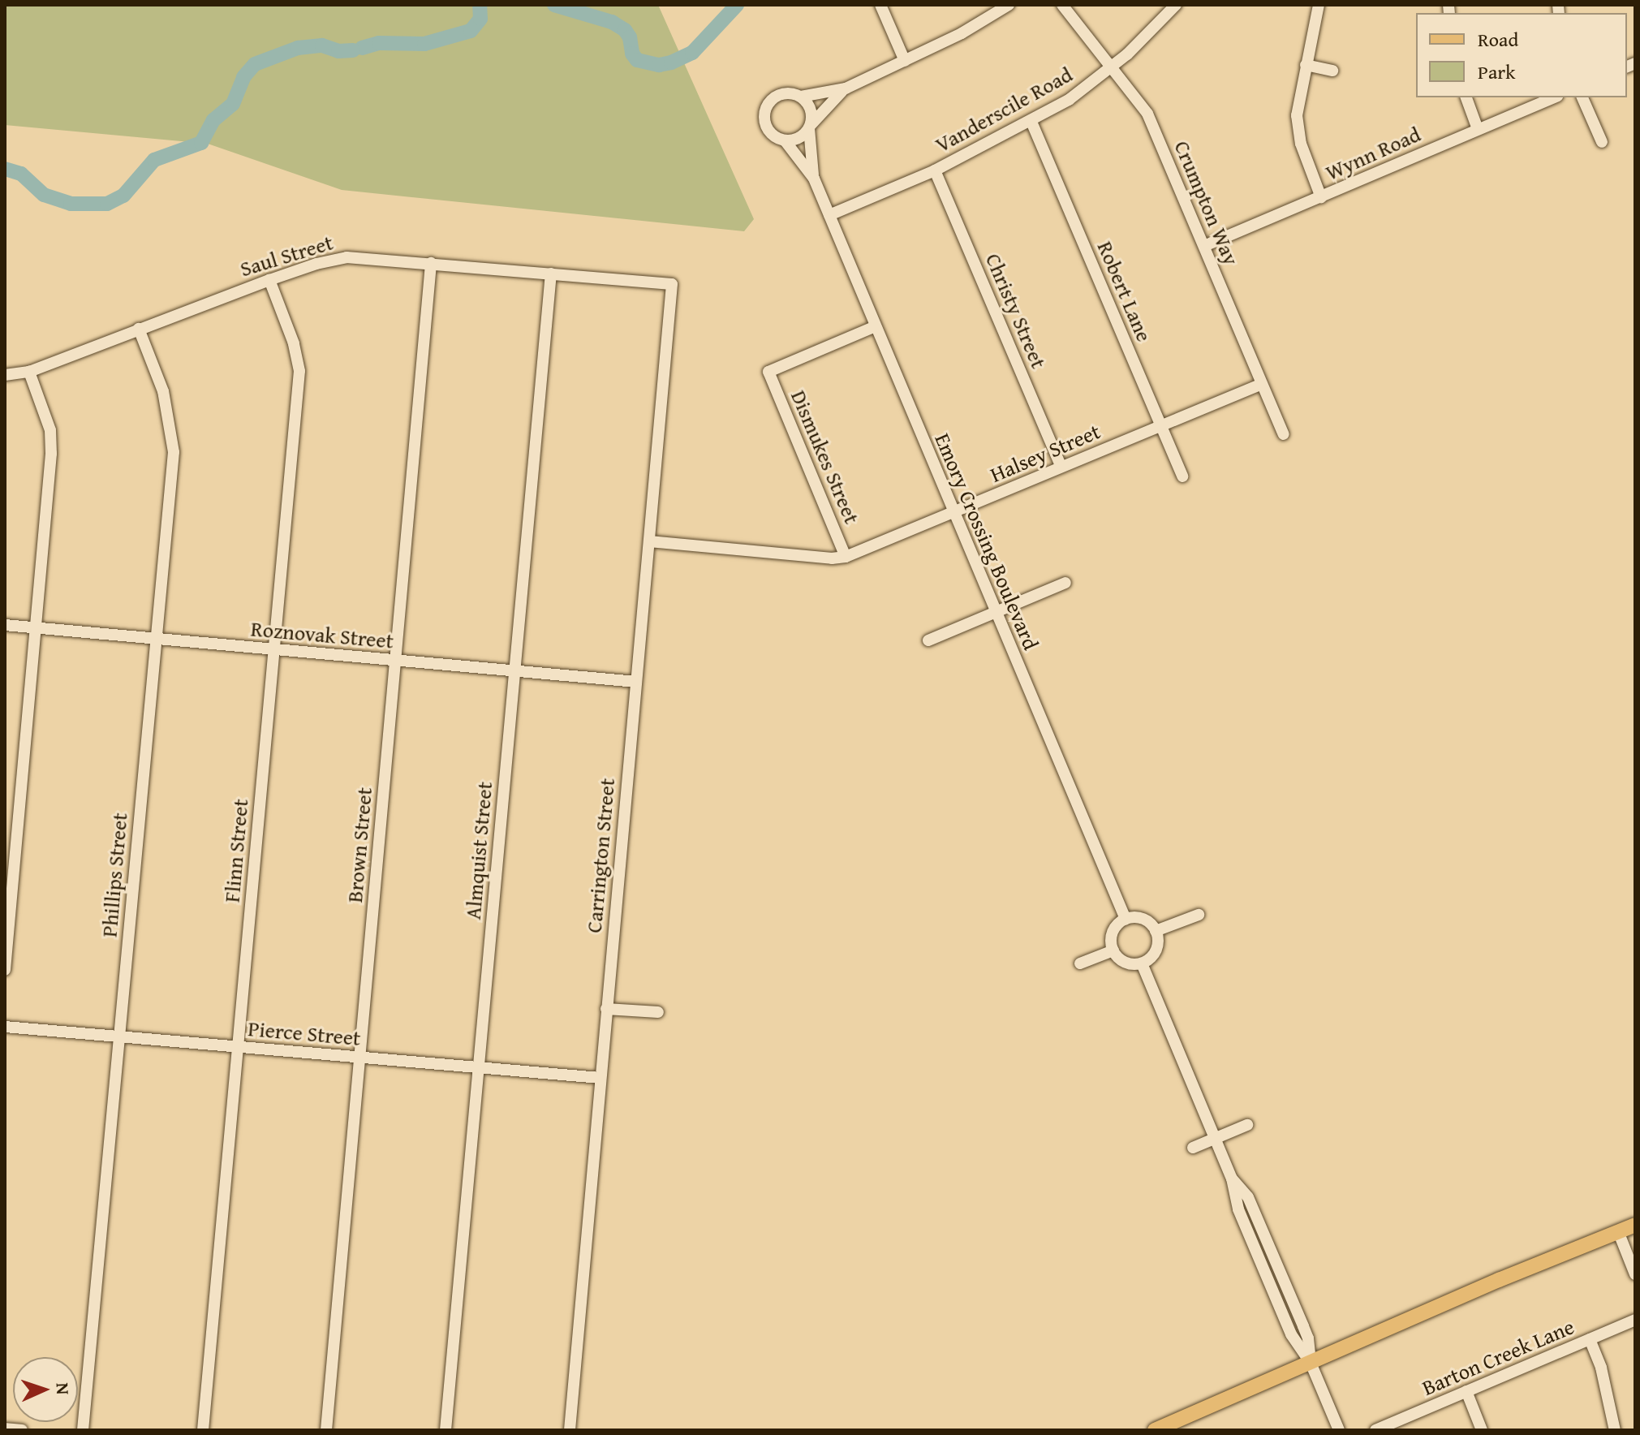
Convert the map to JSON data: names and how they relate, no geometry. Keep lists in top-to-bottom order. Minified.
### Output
{"streets":{"street":["Vanderscile Road","Wynn Road","Crumpton Way","Saul Street","Robert Lane","Christy Street","Halsey Street","Dismukes Street","Emory Crossing Boulevard","Roznovak Street","Brown Street","Flinn Street","Almquist Street","Carrington Street","Phillips Street","Pierce Street","Barton Creek Lane"]},"crossings":[["Vanderscile Road","Crumpton Way"],["Vanderscile Road","Robert Lane"],["Vanderscile Road","Christy Street"],["Vanderscile Road","Emory Crossing Boulevard"],["Wynn Road","Crumpton Way"],["Crumpton Way","Halsey Street"],["Saul Street","Brown Street"],["Saul Street","Flinn Street"],["Saul Street","Almquist Street"],["Saul Street","Carrington Street"],["Saul Street","Phillips Street"],["Robert Lane","Halsey Street"],["Christy Street","Halsey Street"],["Halsey Street","Dismukes Street"],["Halsey Street","Emory Crossing Boulevard"],["Halsey Street","Carrington Street"],["Dismukes Street","Emory Crossing Boulevard"],["Roznovak Street","Brown Street"],["Roznovak Street","Flinn Street"],["Roznovak Street","Almquist Street"],["Roznovak Street","Carrington Street"],["Roznovak Street","Phillips Street"],["Brown Street","Pierce Street"],["Flinn Street","Pierce Street"],["Almquist Street","Pierce Street"],["Carrington Street","Pierce Street"],["Phillips Street","Pierce Street"]],"legend":["Road","Park"],"north":"right"}
